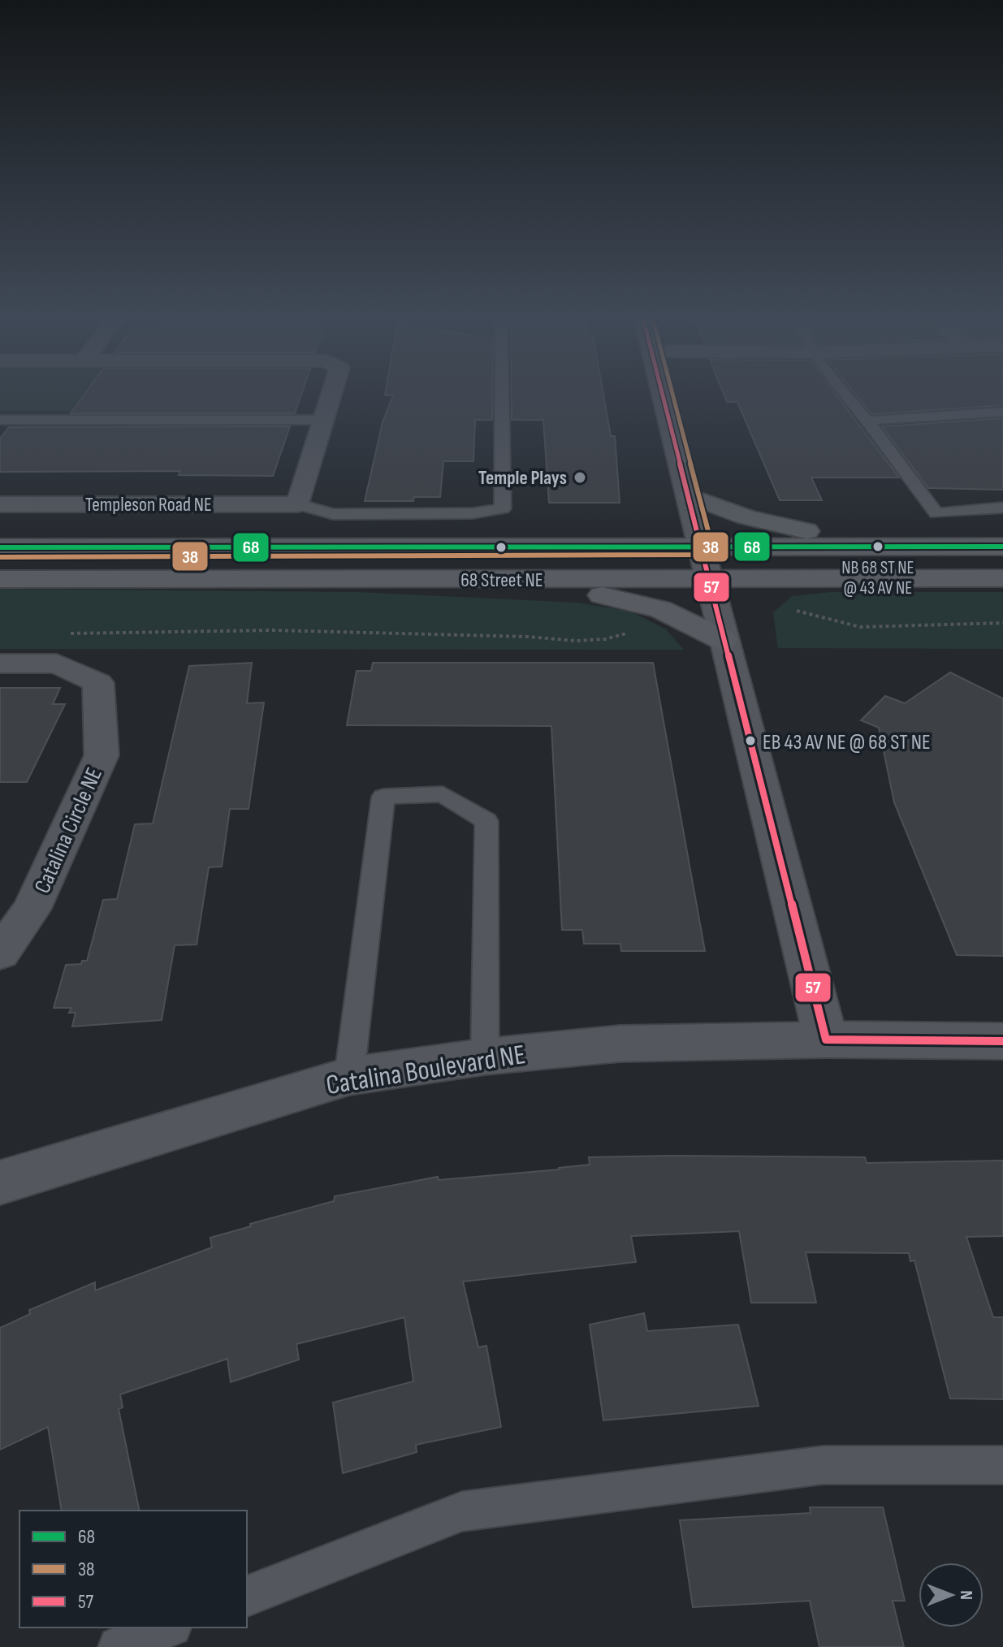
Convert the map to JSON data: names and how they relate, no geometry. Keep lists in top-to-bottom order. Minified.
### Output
{"streets":{"main road":["68 Street NE"],"street":["Templeson Road NE","Catalina Circle NE","Catalina Boulevard NE"]},"places":["Temple Plays","NB 68 ST NE @ 43 AV NE","EB 43 AV NE @ 68 ST NE"],"lines":["transit line 38","transit line 57","transit line 68"],"legend":["68","38","57"],"north":"right"}
